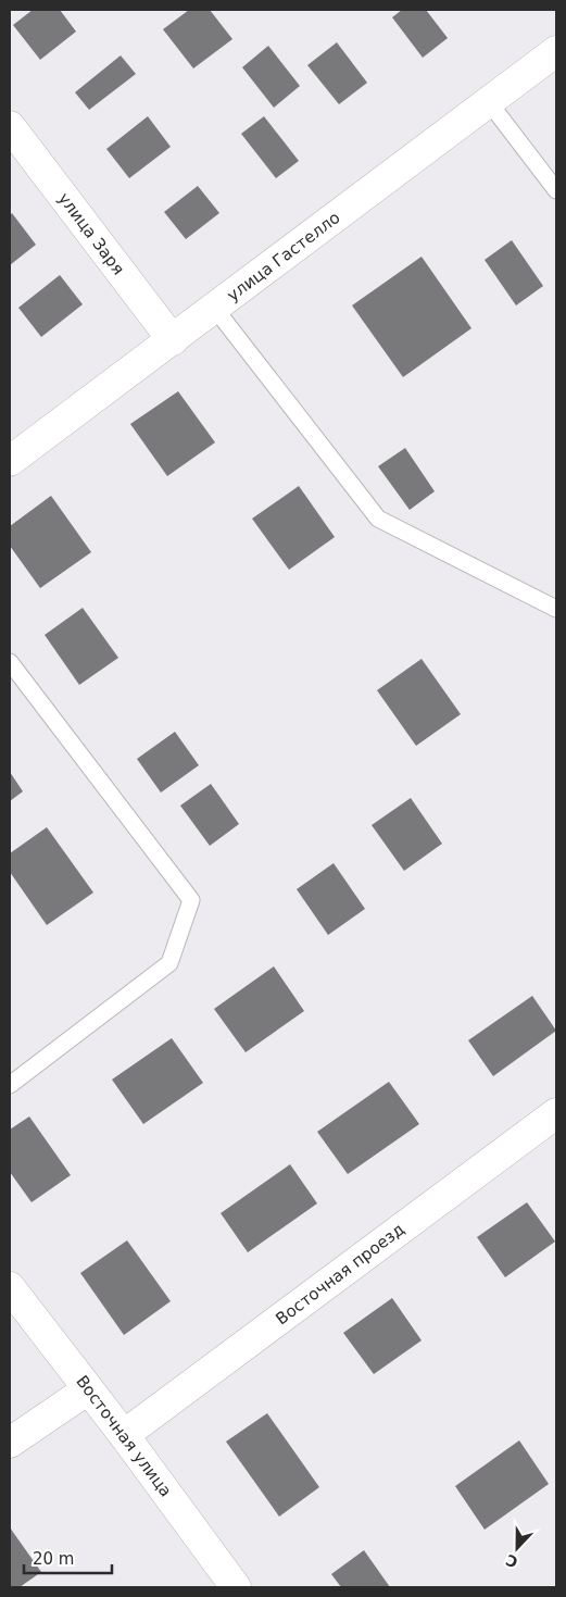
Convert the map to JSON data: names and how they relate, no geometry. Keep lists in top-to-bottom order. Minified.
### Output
{"streets":{"street":["улица Заря","улица Гастелло","Восточная проезд","Восточная улица"]},"crossings":[["улица Заря","улица Гастелло"],["Восточная проезд","Восточная улица"]],"scale_bar":"20 m","north":"bottom"}
